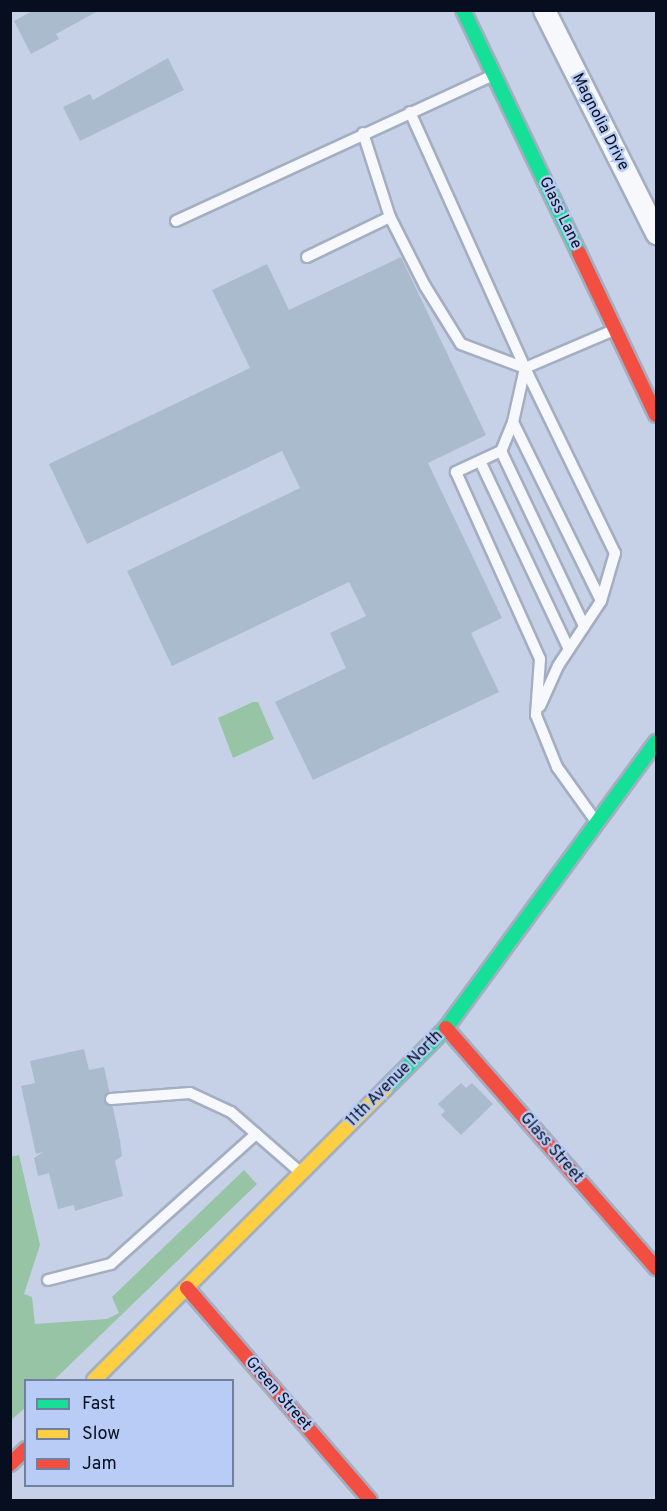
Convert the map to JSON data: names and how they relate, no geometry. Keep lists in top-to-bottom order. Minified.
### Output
{"streets":{"street":["Magnolia Drive","Glass Lane","11th Avenue North","Glass Street","Green Street"]},"crossings":[["11th Avenue North","Glass Street"],["11th Avenue North","Green Street"]],"legend":["Fast","Slow","Jam"]}
